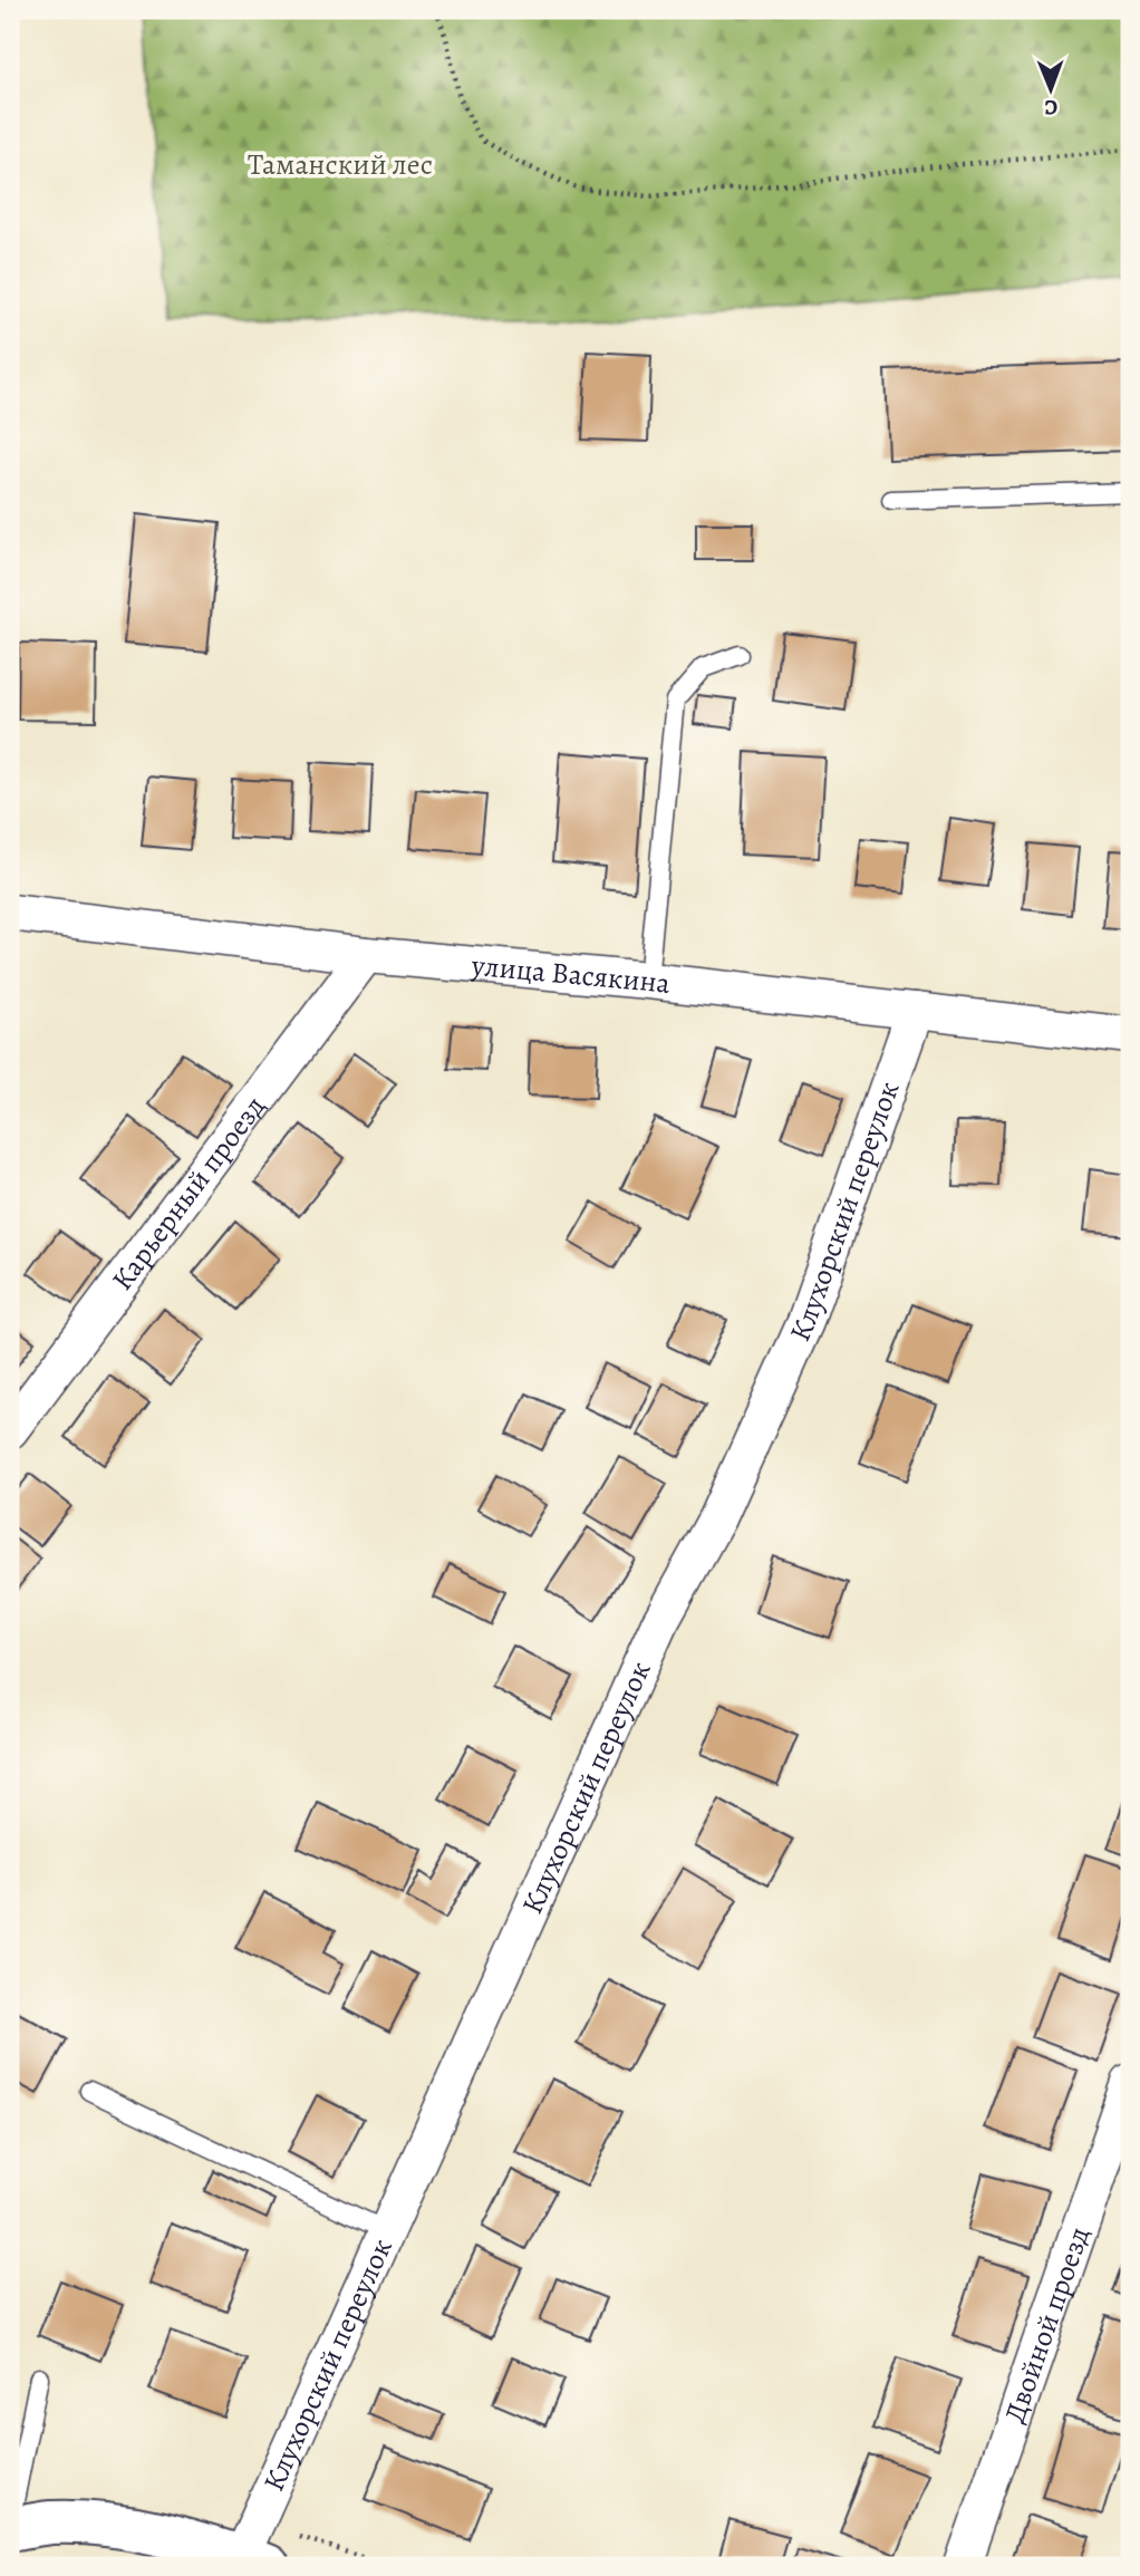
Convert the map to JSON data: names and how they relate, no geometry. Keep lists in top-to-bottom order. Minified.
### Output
{"streets":{"street":["улица Васякина","Карьерный проезд","Клухорский переулок","Двойной проезд"]},"crossings":[["улица Васякина","Карьерный проезд"],["улица Васякина","Клухорский переулок"]],"parks":["Таманский лес"],"north":"bottom"}
